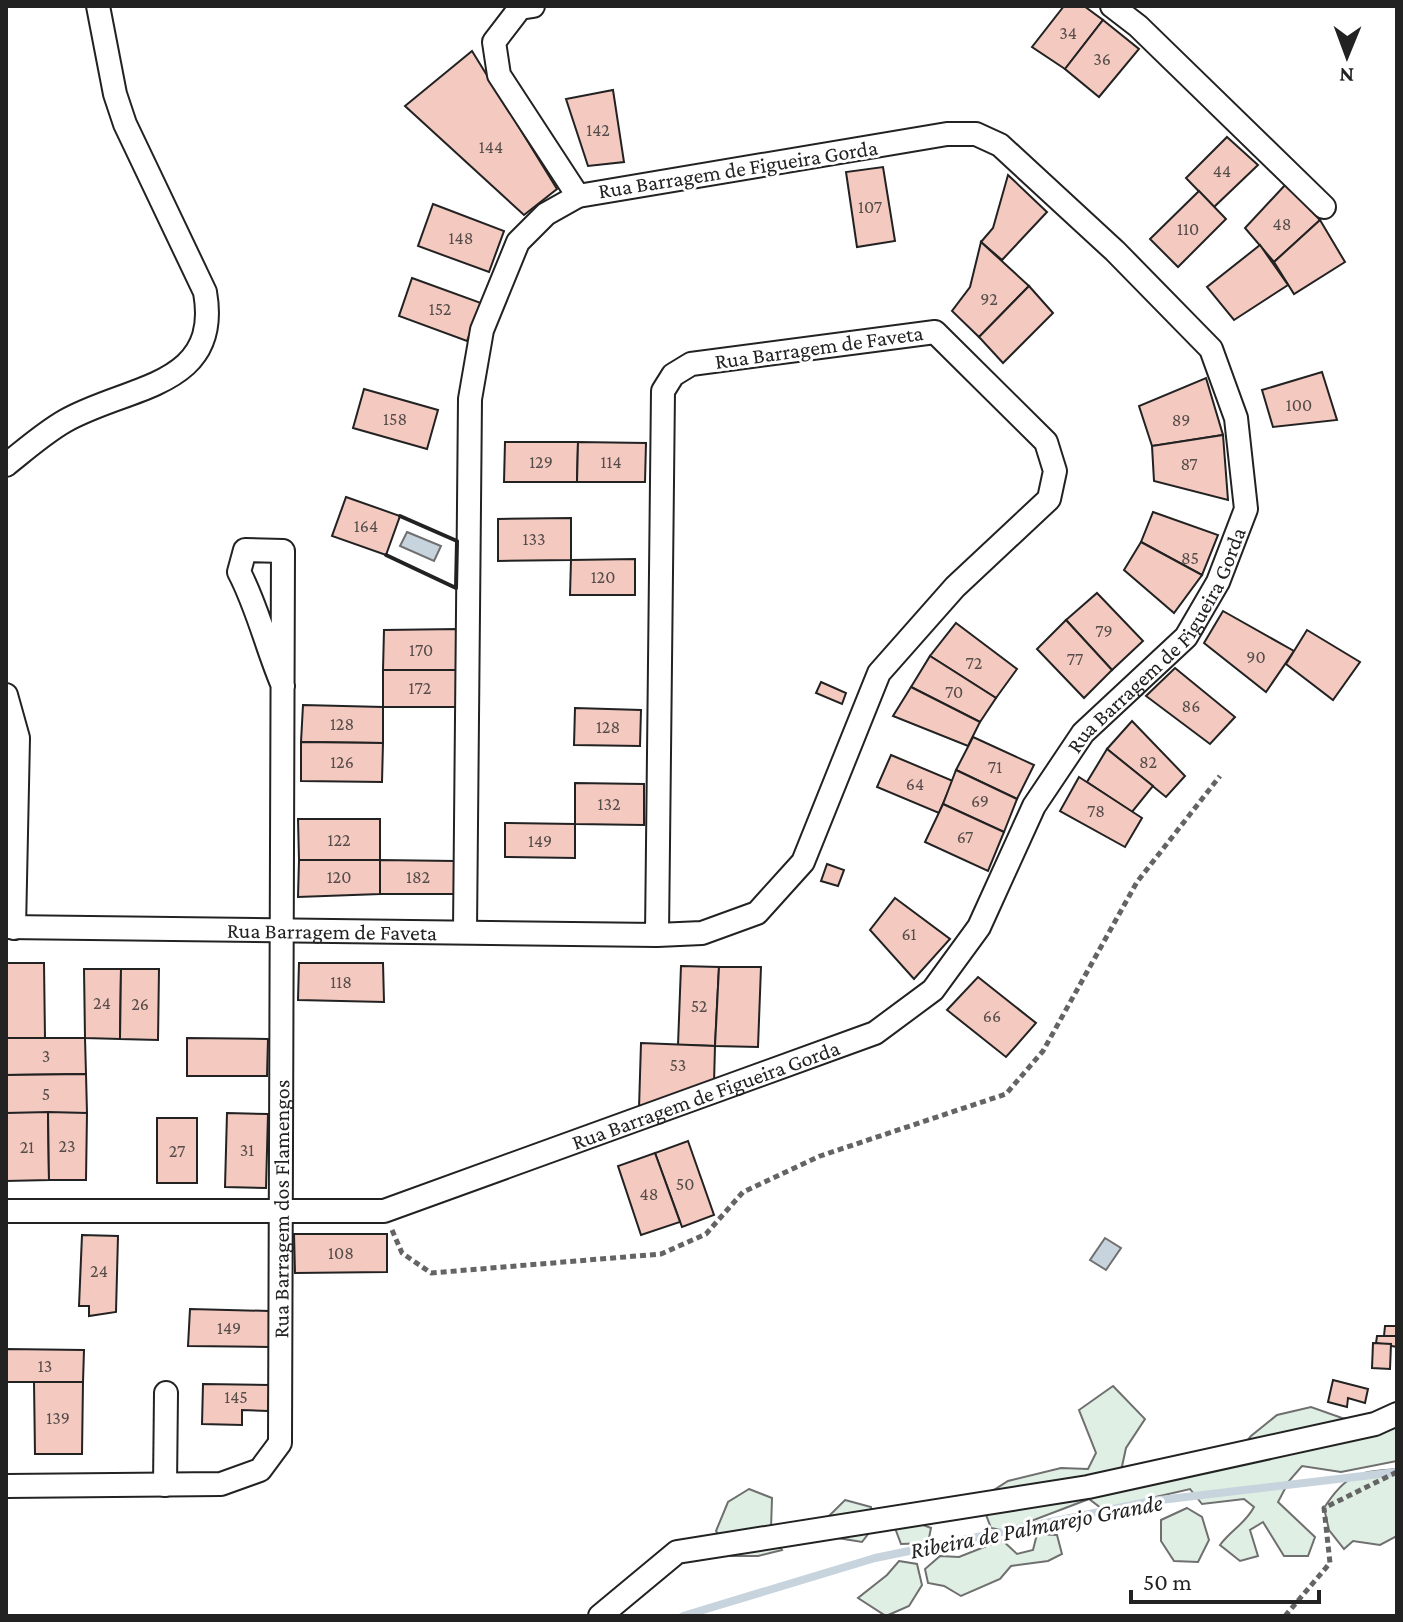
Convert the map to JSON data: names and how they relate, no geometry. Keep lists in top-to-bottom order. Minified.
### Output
{"streets":{"street":["Rua Barragem de Figueira Gorda","Rua Barragem de Faveta","Rua Barragem dos Flamengos"]},"crossings":[["Rua Barragem de Figueira Gorda","Rua Barragem de Faveta"],["Rua Barragem de Figueira Gorda","Rua Barragem dos Flamengos"],["Rua Barragem de Faveta","Rua Barragem dos Flamengos"]],"water":["Ribeira de Palmarejo Grande"],"house_numbers":["34","36","142","144","44","107","48","110","148","92","152","100","158","89","129","114","87","164","133","85","120","79","170","90","77","72","172","70","86","128","128","126","82","71","64","69","132","78","67","122","149","120","182","61","118","24","26","52","66","3","53","5","23","21","31","27","50","48","108","24","149","13","145","139"],"scale_bar":"50 m","north":"bottom"}
